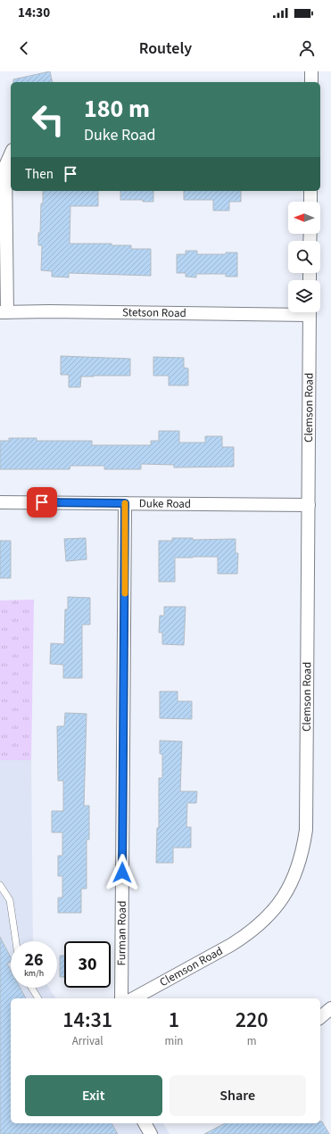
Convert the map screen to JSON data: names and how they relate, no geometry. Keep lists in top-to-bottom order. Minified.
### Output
{"streets":{"street":["Stetson Road","Clemson Road","Duke Road","Furman Road"]},"crossings":[["Clemson Road","Duke Road"],["Duke Road","Furman Road"]],"north":"left","page":{"status":"14:30","header":"Routely","turn":["180 m","Duke Road"],"then":"Then","speed":"26 km/h","limit":"30","eta":["14:31","Arrival","1","min","220","m"],"buttons":["Exit","Share"]}}
